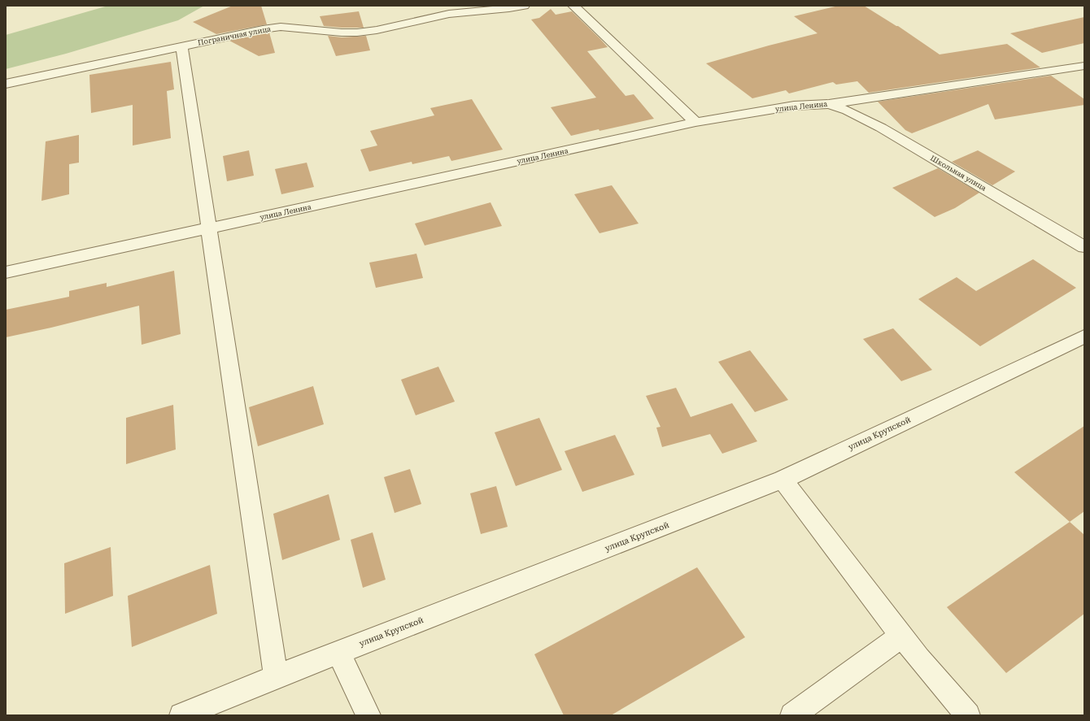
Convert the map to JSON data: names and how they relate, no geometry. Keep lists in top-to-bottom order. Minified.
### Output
{"streets":{"street":["Пограничная улица","улица Ленина","Школьная улица","улица Крупской"]},"crossings":[["улица Ленина","Школьная улица"]]}
